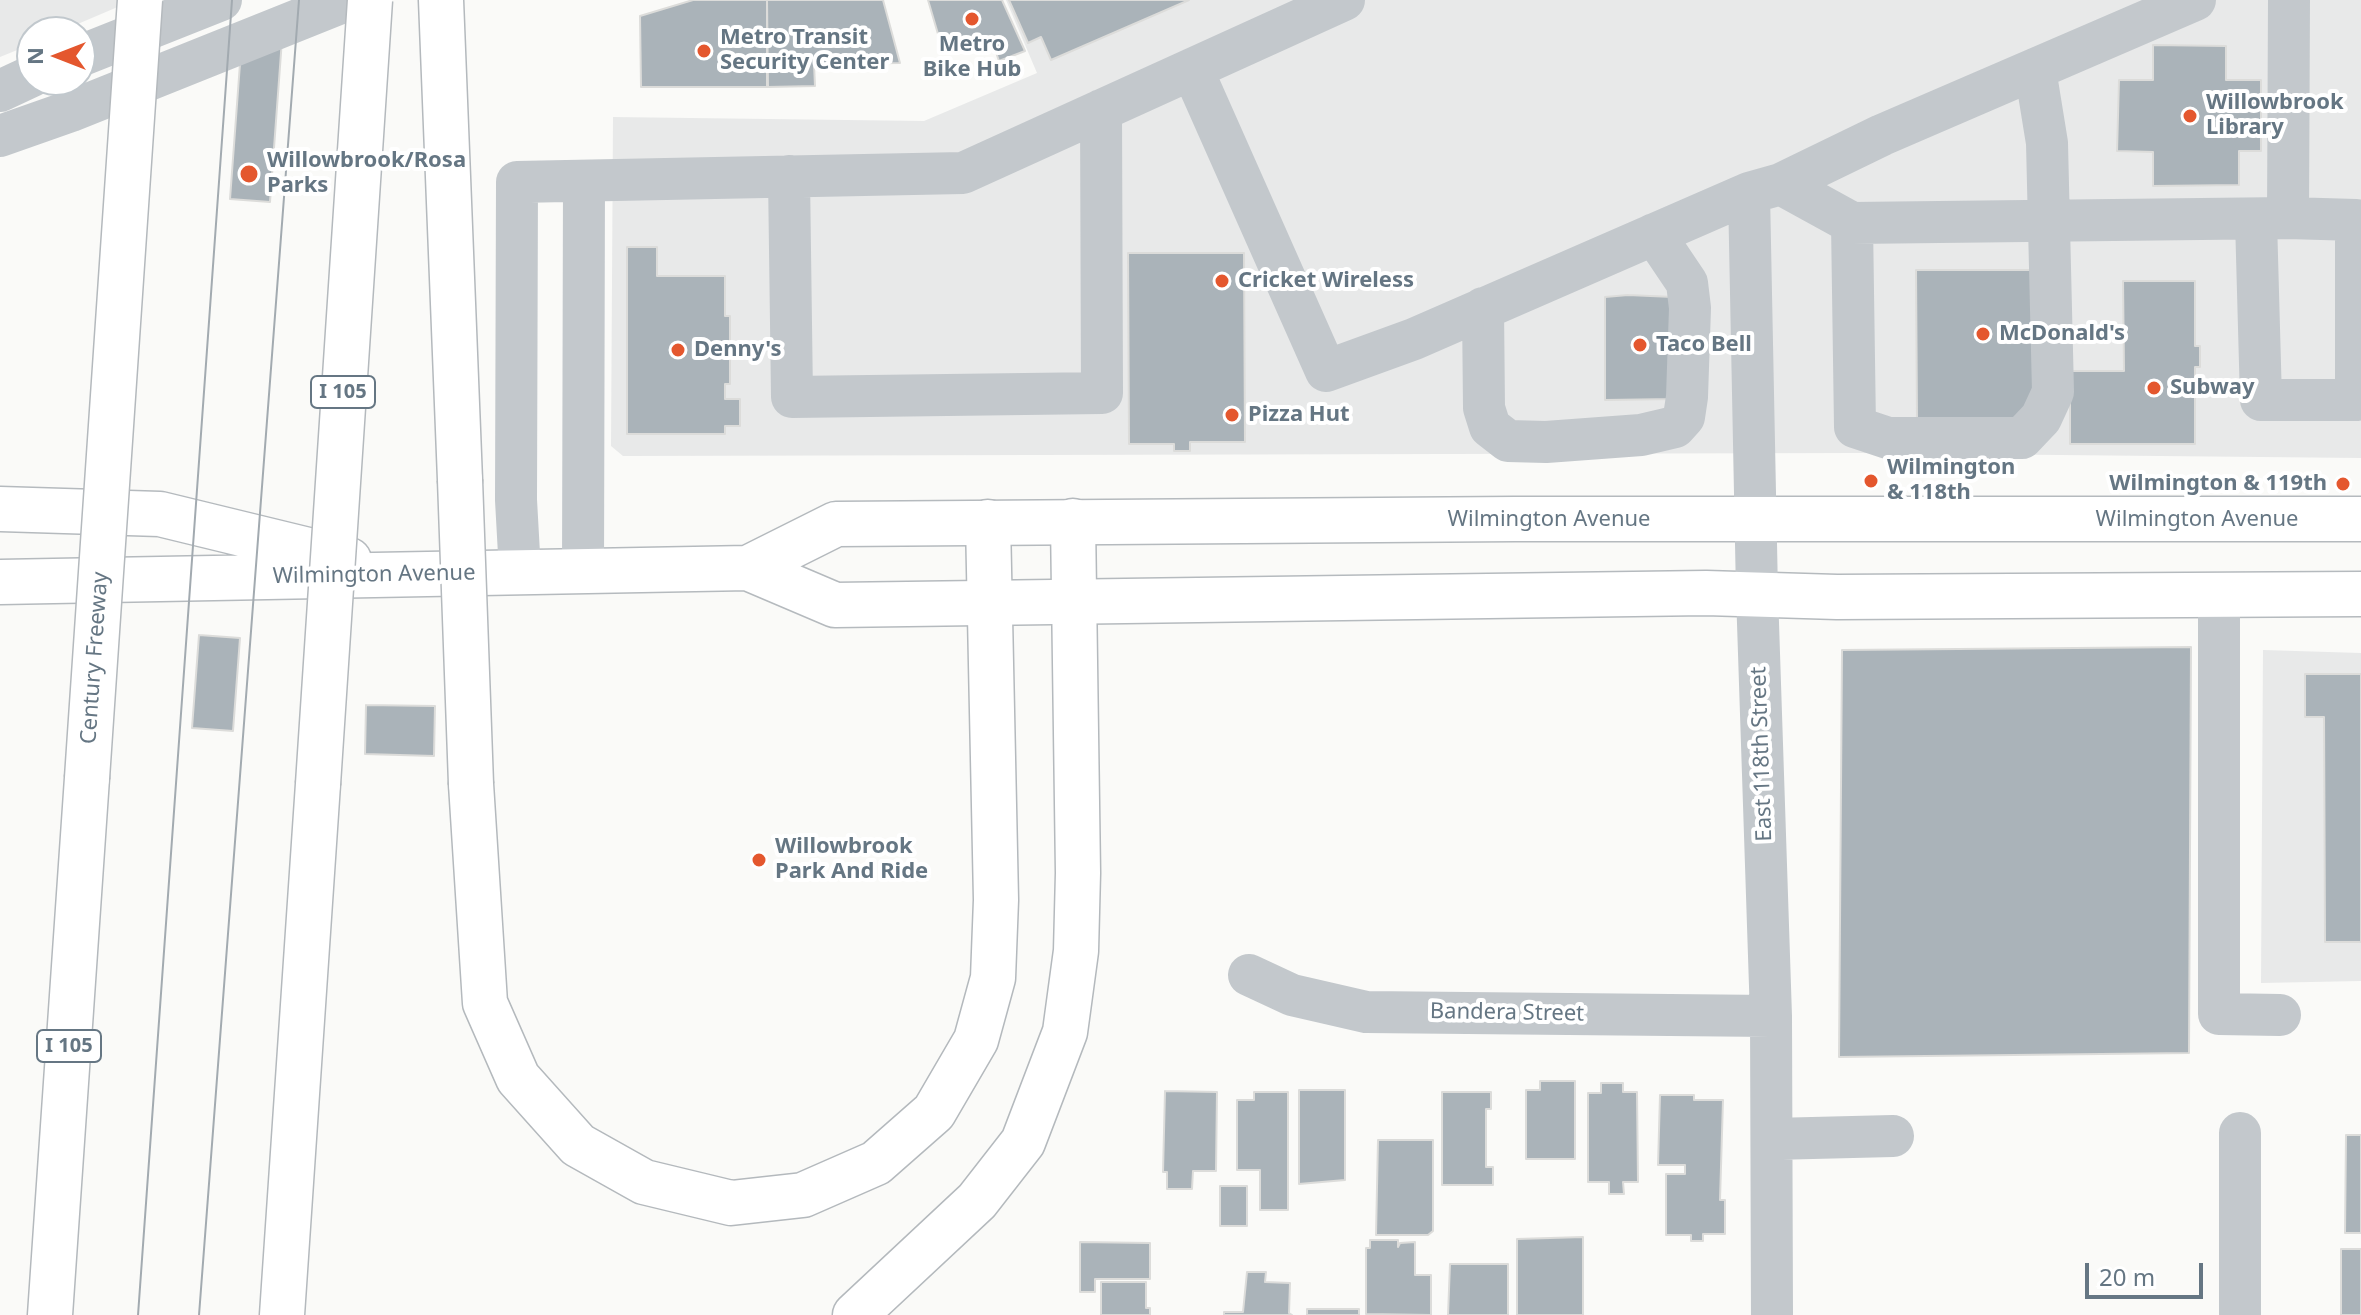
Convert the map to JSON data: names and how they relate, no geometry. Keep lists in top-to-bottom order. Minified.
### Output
{"streets":{"main road":["I 105","Wilmington Avenue","Century Freeway"],"street":["East 118th Street","Bandera Street"]},"crossings":[["Wilmington Avenue","East 118th Street"],["East 118th Street","Bandera Street"]],"places":["Metro Bike Hub","Metro Transit Security Center","Willowbrook Library","Willowbrook/Rosa Parks","Cricket Wireless","McDonald's","Taco Bell","Denny's","Subway","Pizza Hut","Wilmington & 118th","Wilmington & 119th","Willowbrook Park And Ride"],"scale_bar":"20 m","north":"left"}
